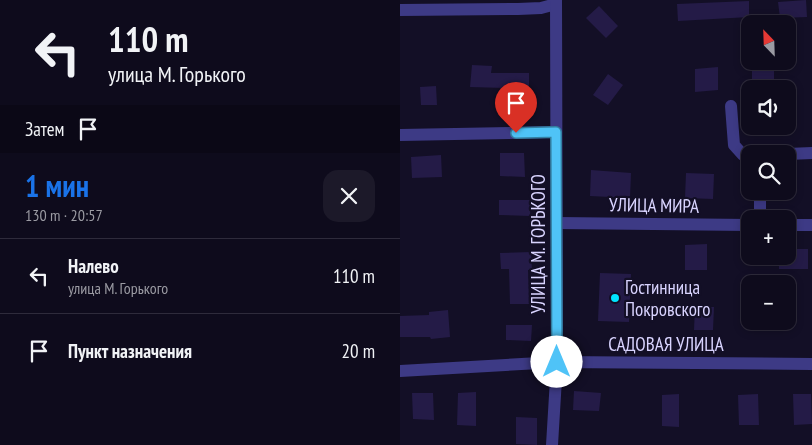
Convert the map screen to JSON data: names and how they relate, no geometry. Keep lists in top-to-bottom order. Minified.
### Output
{"streets":{"street":["УЛИЦА МИРА","УЛИЦА М. ГОРЬКОГО","САДОВАЯ УЛИЦА"]},"crossings":[["УЛИЦА МИРА","УЛИЦА М. ГОРЬКОГО"],["УЛИЦА М. ГОРЬКОГО","САДОВАЯ УЛИЦА"]],"places":["Гостинница Покровского"],"north":"top left","page":{"turn":["110 m","улица М. Горького"],"map_buttons":["+","−"],"then":"Затем","heading":["1 мин","130 m · 20:57"],"list":[{"name":"Налево","note":"улица М. Горького","value":"110 m"},{"name":"Пункт назначения","value":"20 m"}]}}
